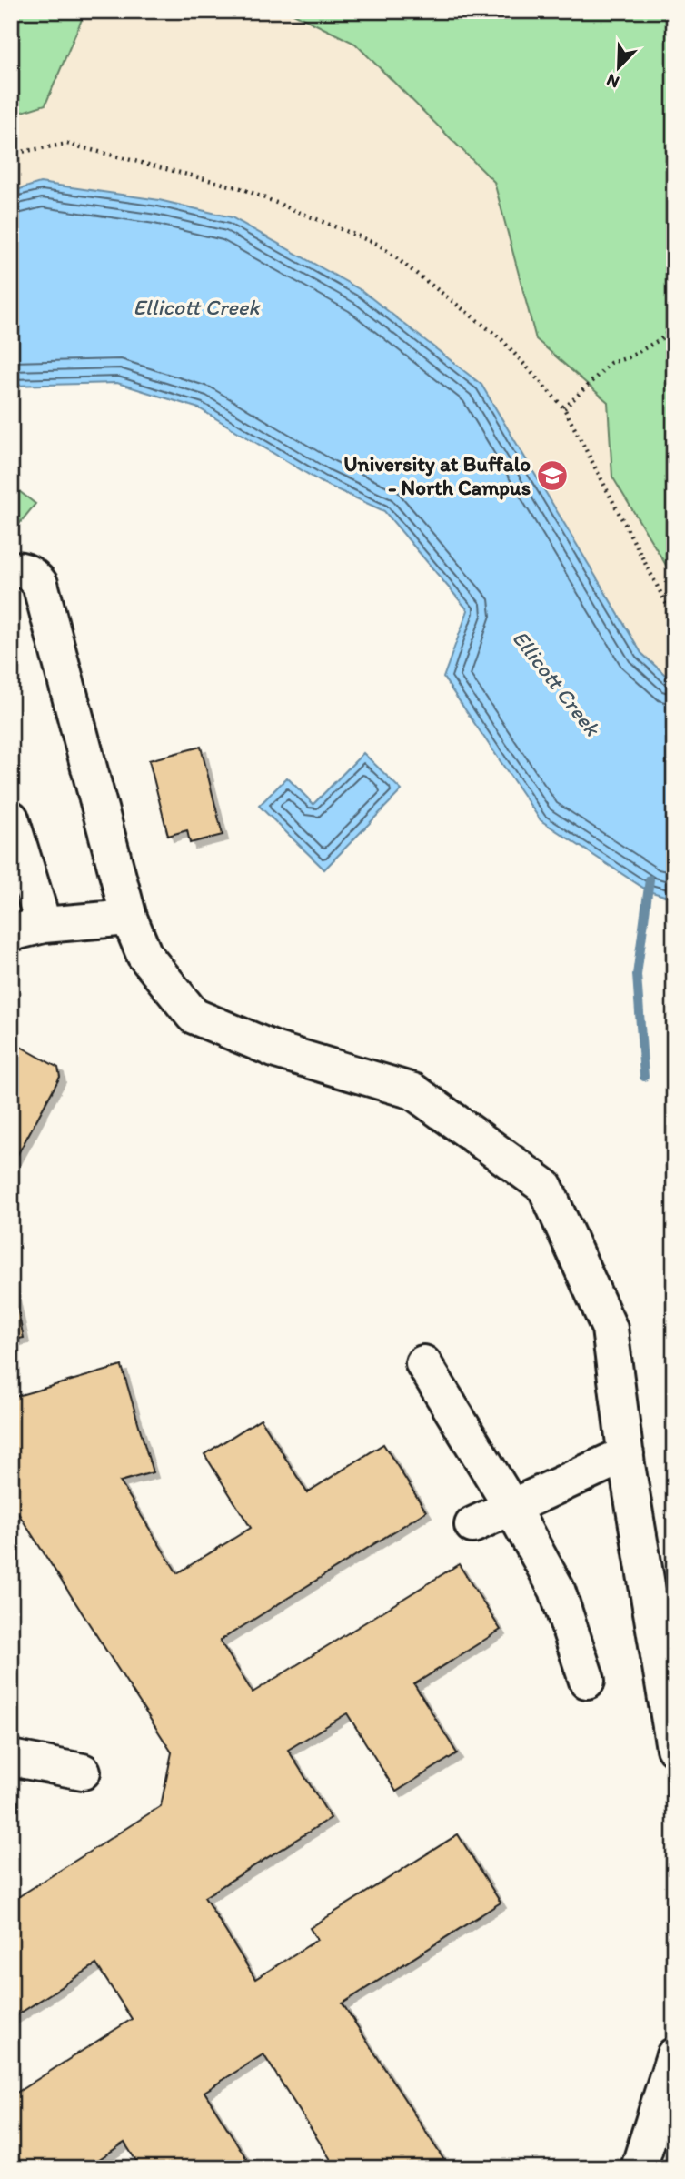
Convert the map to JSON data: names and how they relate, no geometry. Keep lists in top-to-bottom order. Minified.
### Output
{"water":["Ellicott Creek"],"places":{"school or university":["University at Buffalo - North Campus"]},"north":"bottom left"}
